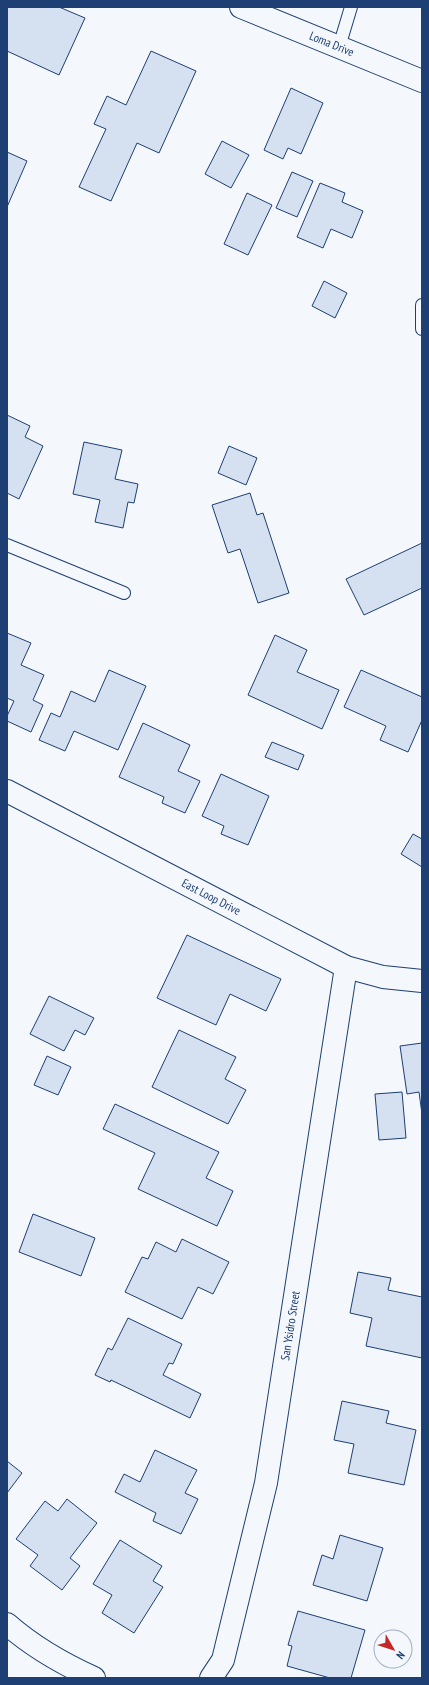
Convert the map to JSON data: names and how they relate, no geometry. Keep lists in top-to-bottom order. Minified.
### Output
{"streets":{"street":["Loma Drive","East Loop Drive","San Ysidro Street"]},"crossings":[["East Loop Drive","San Ysidro Street"]],"north":"bottom right"}
